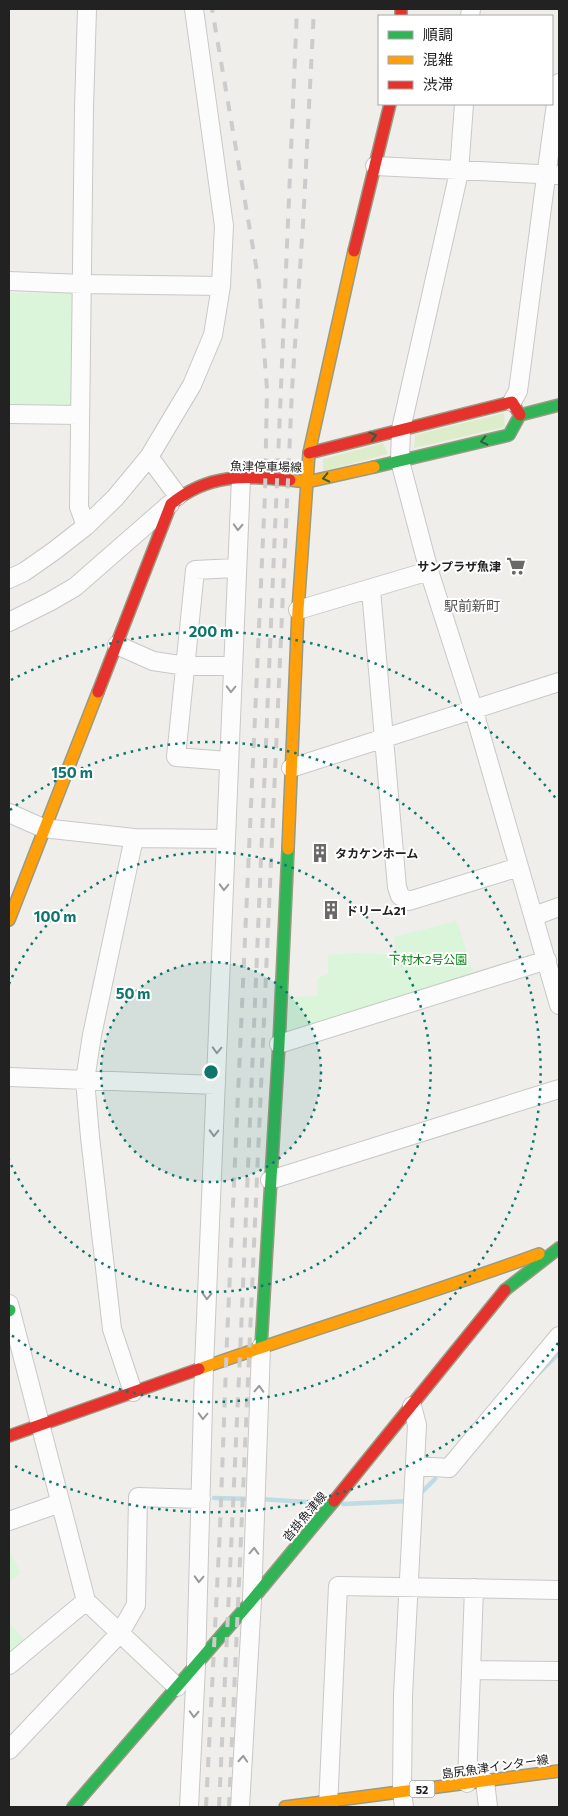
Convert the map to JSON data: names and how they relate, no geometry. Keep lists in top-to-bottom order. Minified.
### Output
{"streets":{"main road":["魚津停車場線","沓掛魚津線","島尻魚津インター線","52"]},"districts":["駅前新町"],"parks":["下村木2号公園"],"places":{"supermarket":["サンプラザ魚津"],"building":["タカケンホーム","ドリーム21"]},"legend":["順調","混雑","渋滞"],"rings":["200 m","150 m","100 m","50 m"]}
